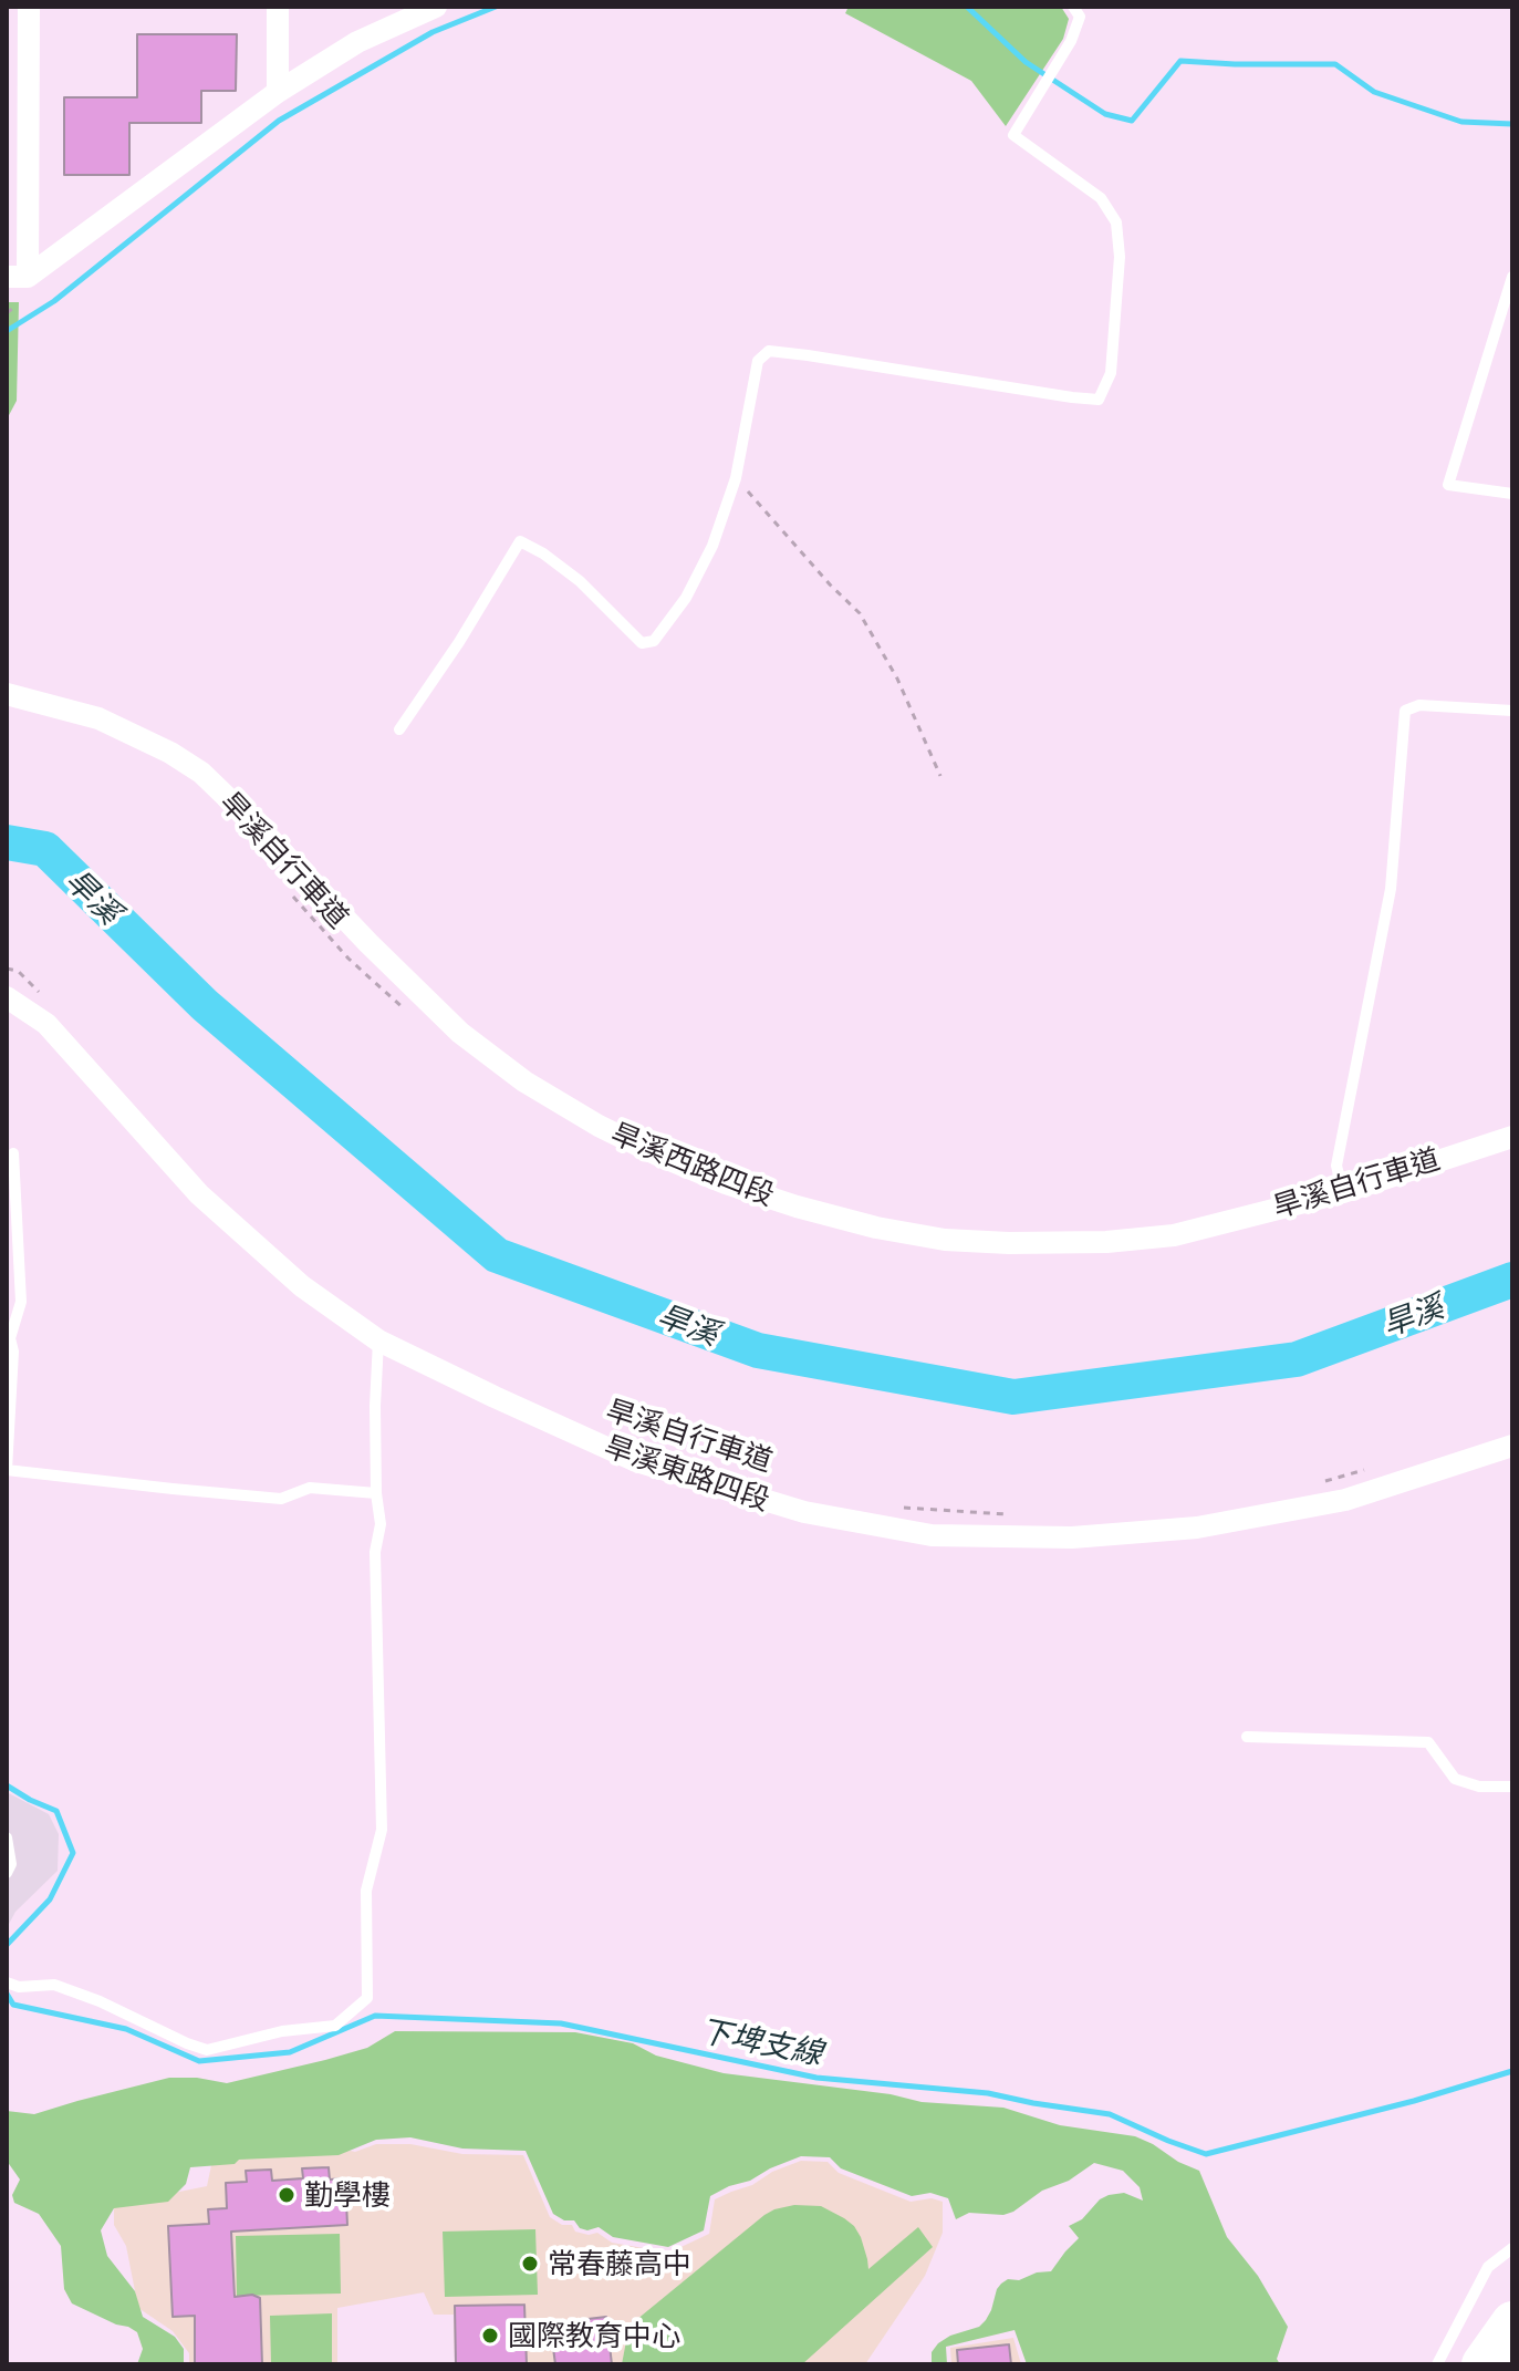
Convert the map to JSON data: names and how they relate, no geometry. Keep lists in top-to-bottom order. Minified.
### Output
{"streets":{"street":["旱溪西路四段","旱溪東路四段"],"path":["旱溪自行車道"]},"water":["旱溪","下埤支線"],"places":["勤學樓","常春藤高中","國際教育中心"]}
